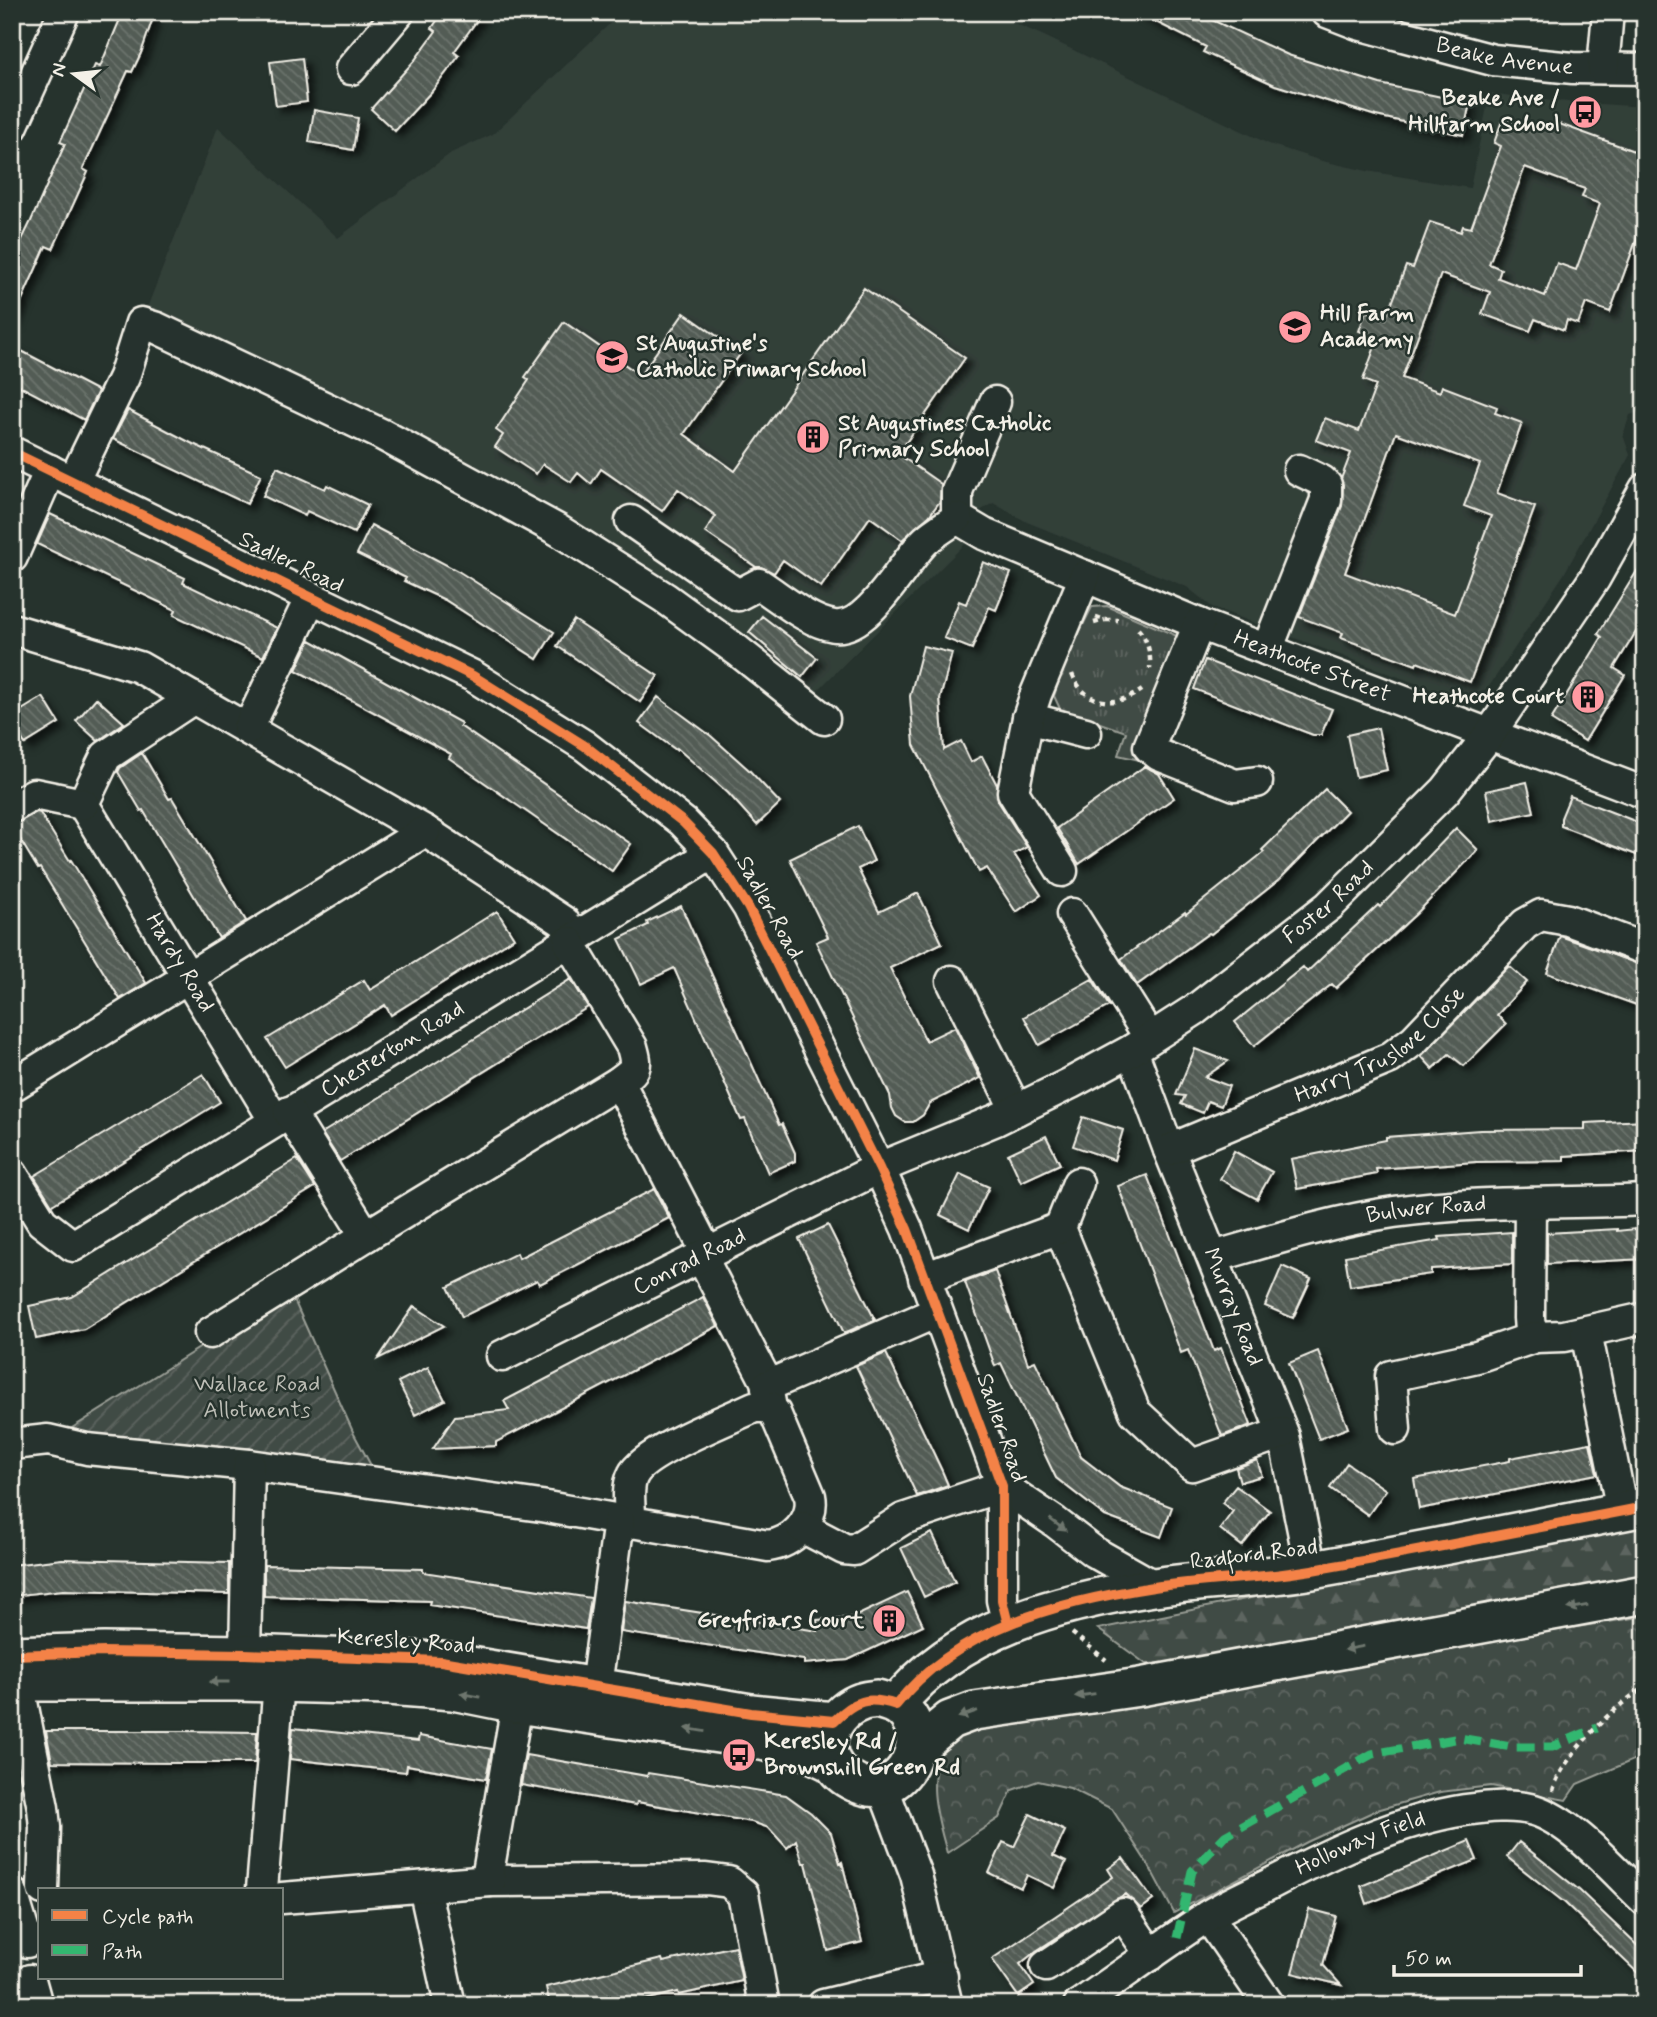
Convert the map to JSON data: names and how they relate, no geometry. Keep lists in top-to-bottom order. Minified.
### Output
{"streets":{"main road":["Radford Road","Keresley Road"],"street":["Beake Avenue","Sadler Road","Heathcote Street","Foster Road","Hardy Road","Harry Truslove Close","Chesterton Road","Bulwer Road","Conrad Road","Murray Road","Holloway Field"]},"crossings":[["Sadler Road","Foster Road"],["Sadler Road","Chesterton Road"],["Sadler Road","Conrad Road"],["Sadler Road","Radford Road"],["Heathcote Street","Foster Road"],["Foster Road","Conrad Road"],["Foster Road","Murray Road"],["Hardy Road","Chesterton Road"],["Harry Truslove Close","Murray Road"],["Bulwer Road","Murray Road"],["Murray Road","Radford Road"],["Radford Road","Keresley Road"]],"parks":["Wallace Road Allotments"],"places":{"bus stop":["Beake Ave / Hillfarm School","Keresley Rd / Brownshill Green Rd"],"school or university":["Hill Farm Academy","St Augustine's Catholic Primary School"],"building":["St Augustines Catholic Primary School","Heathcote Court","Greyfriars Court"]},"legend":["Cycle path","Path"],"scale_bar":"50 m","north":"left"}
